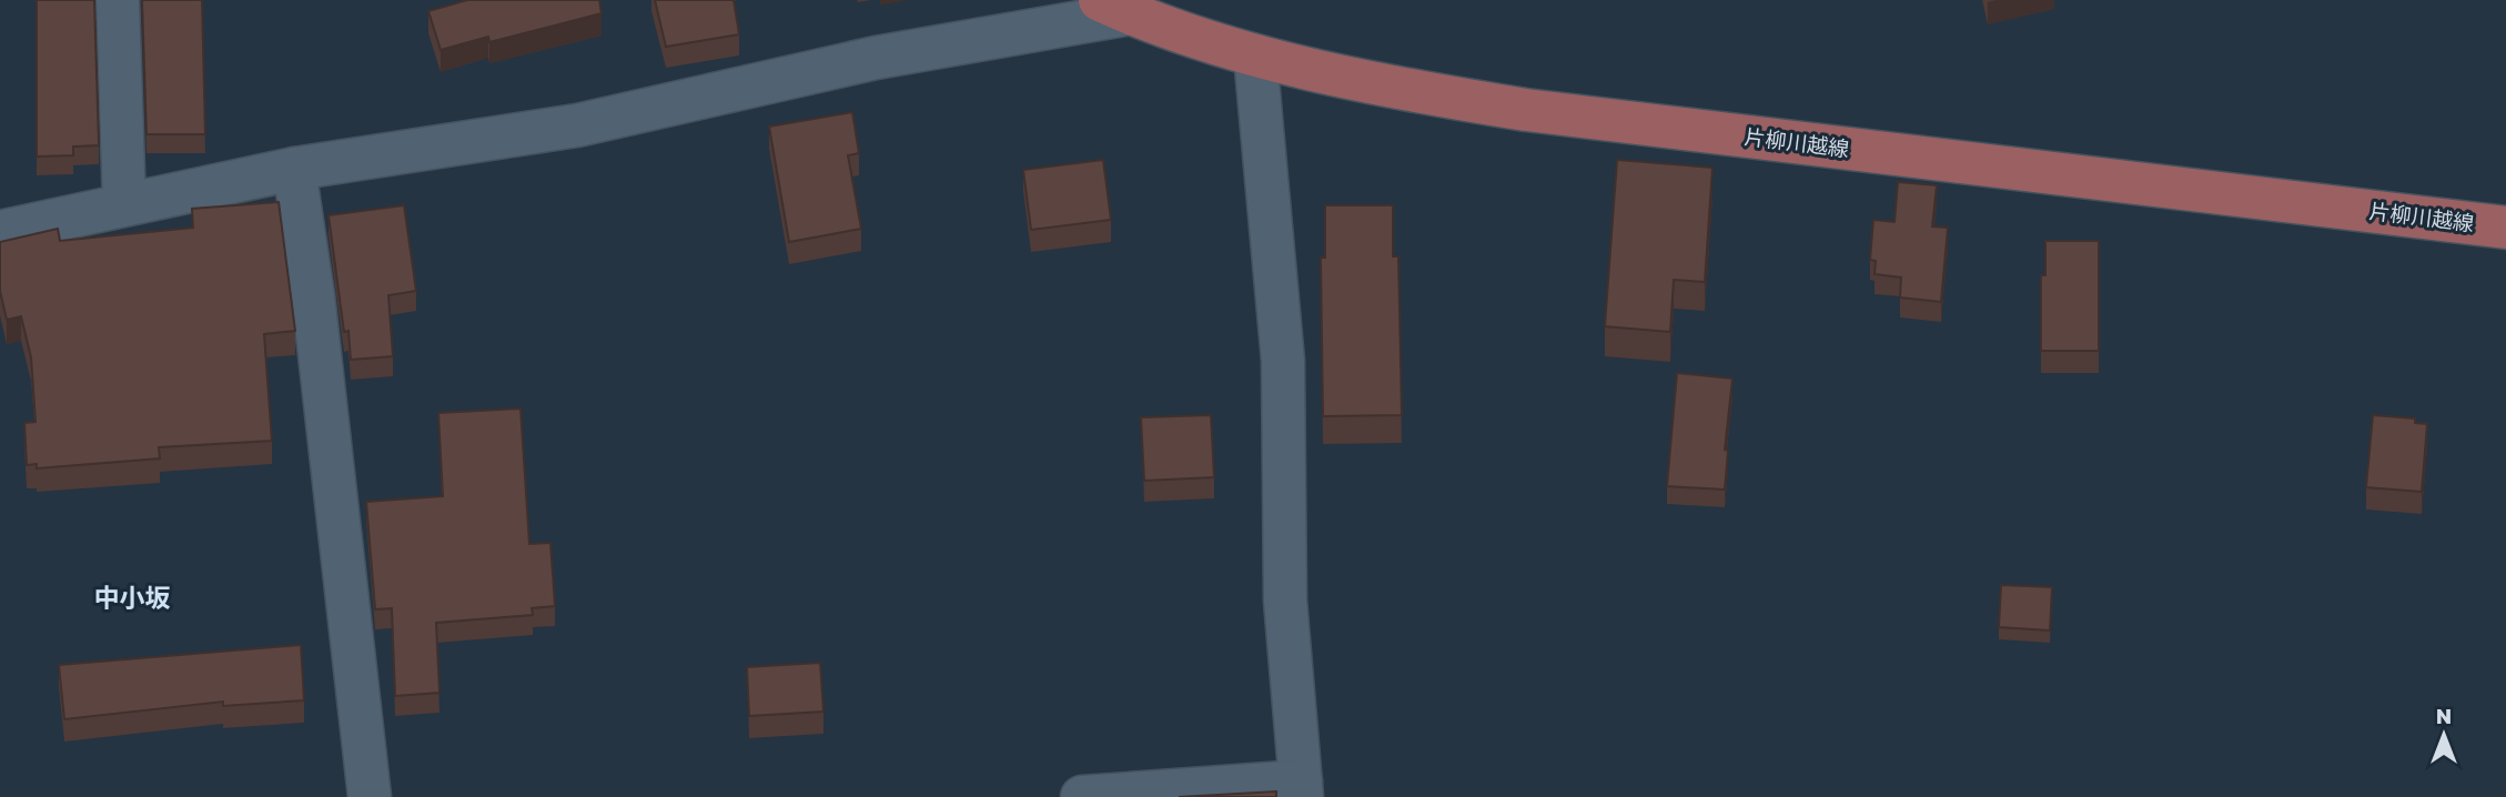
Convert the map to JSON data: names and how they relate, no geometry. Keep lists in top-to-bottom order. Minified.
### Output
{"streets":{"main road":["片柳川越線"]},"districts":["中小坂"],"north":"top"}
